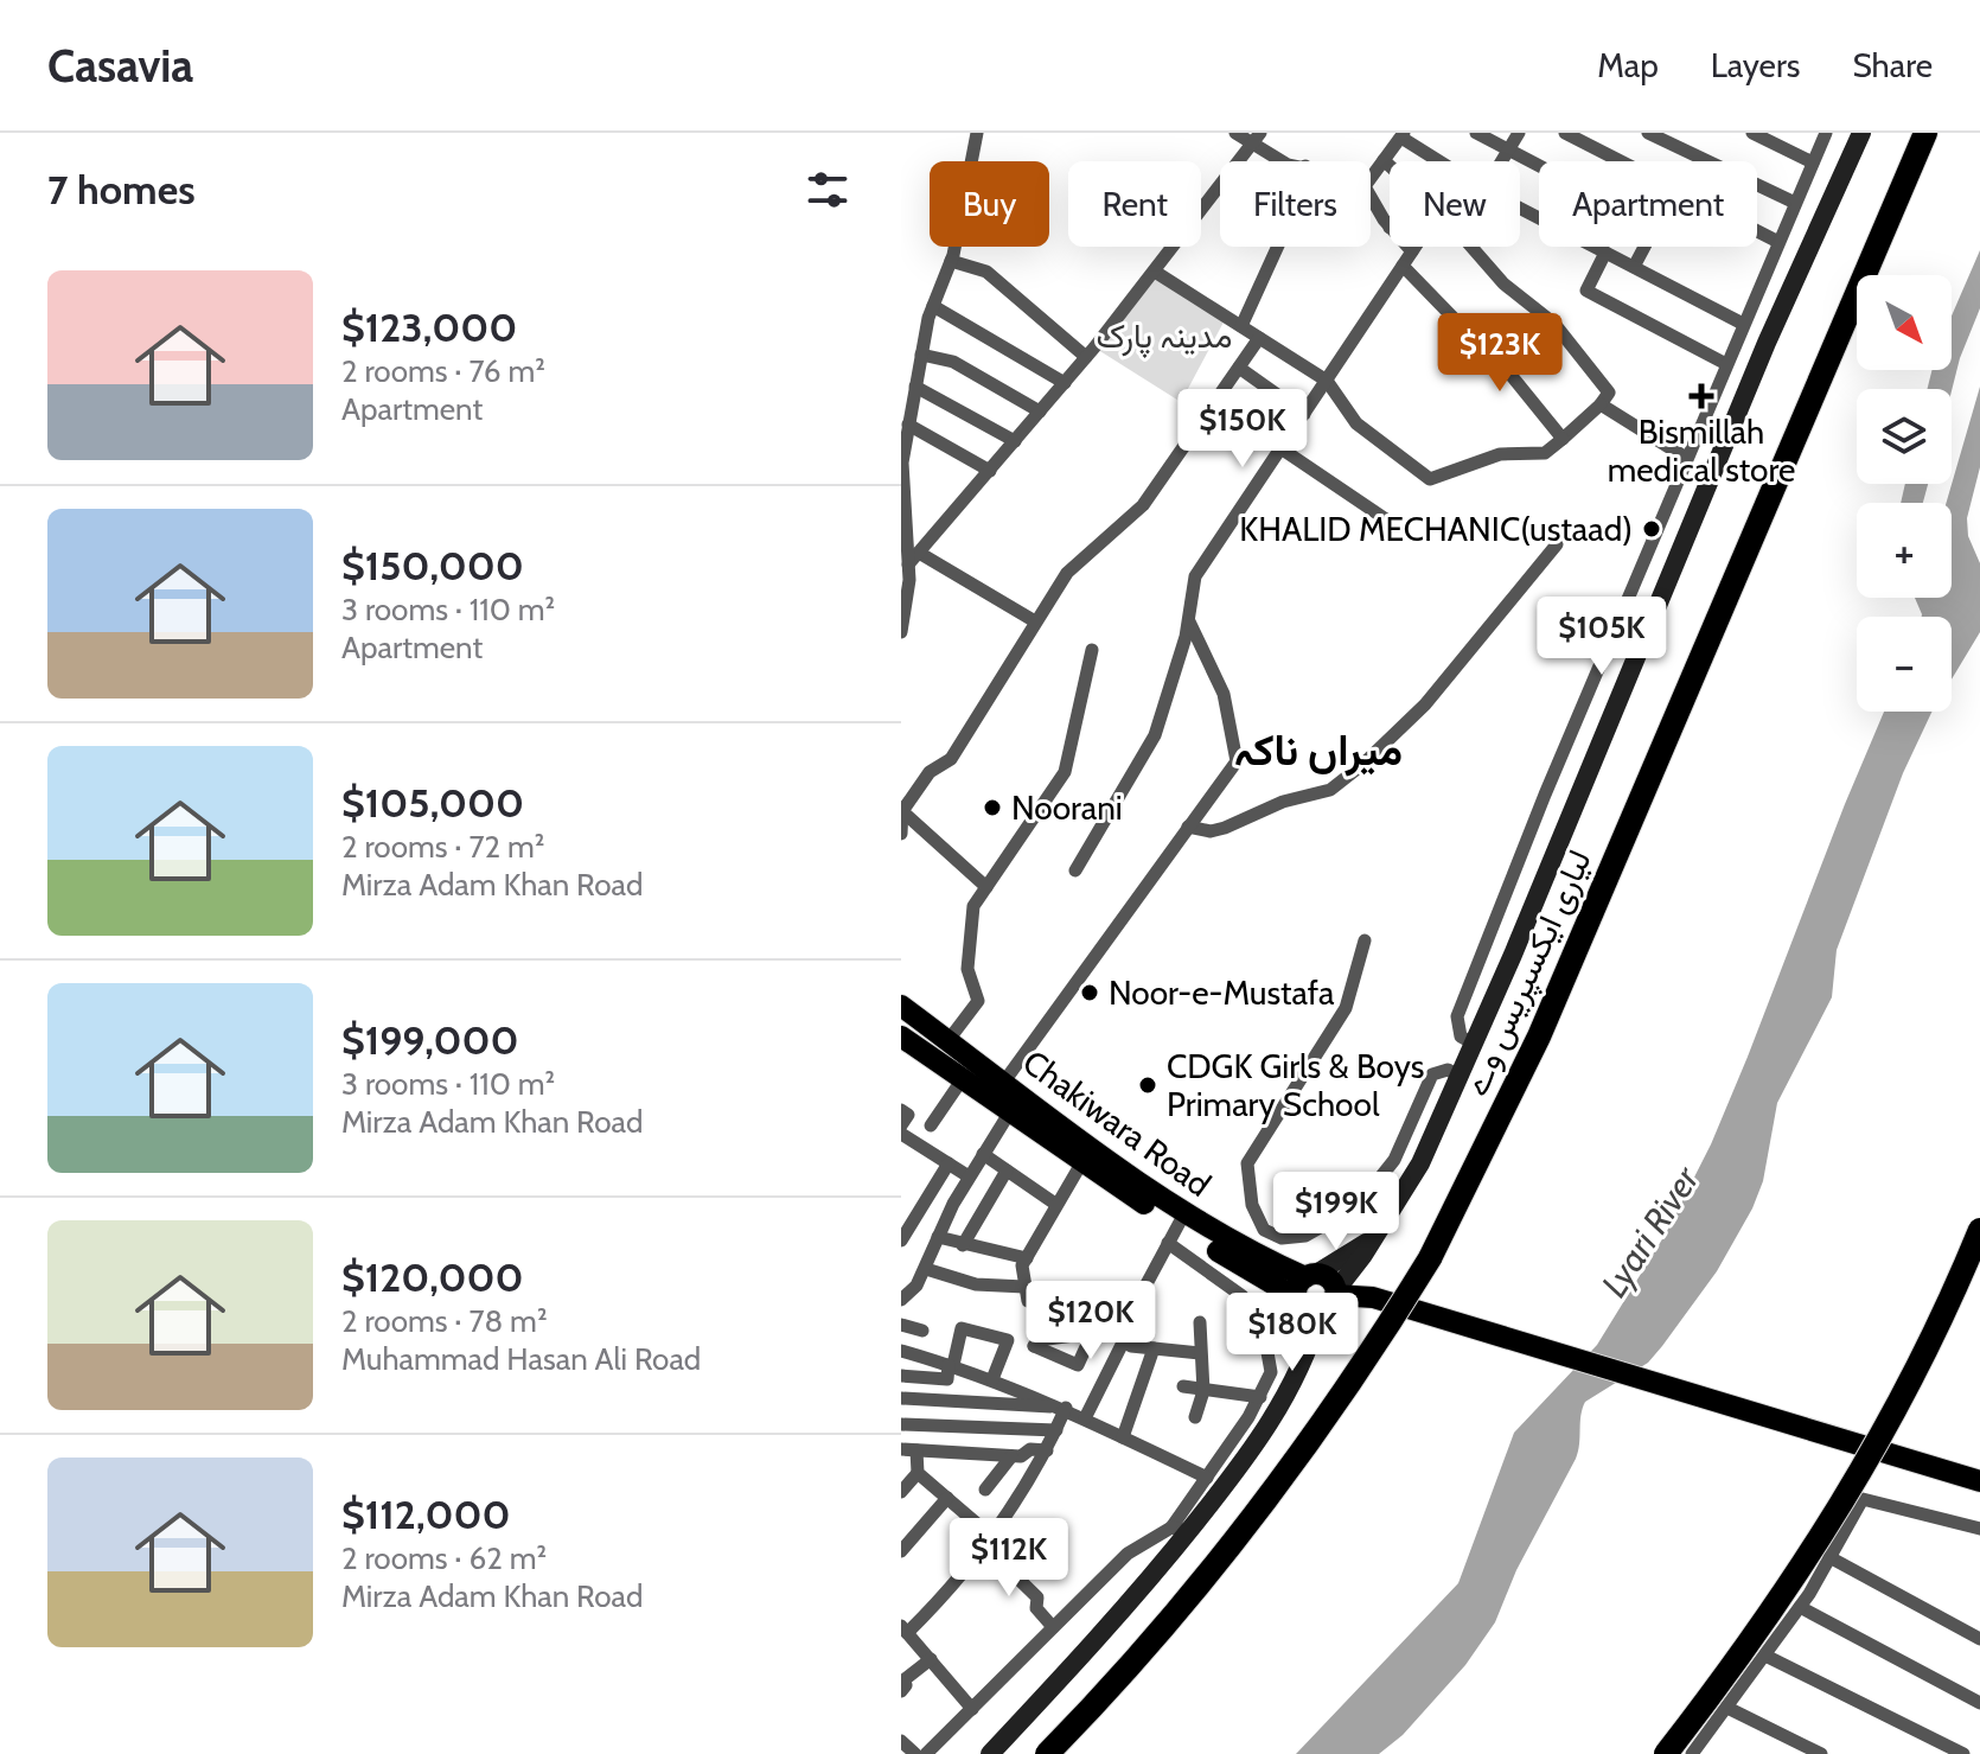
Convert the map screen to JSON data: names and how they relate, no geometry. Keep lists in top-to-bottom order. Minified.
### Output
{"streets":{"highway":["لیاری ایکسپریس وے"],"main road":["Chakiwara Road"]},"districts":["میراں ناکہ"],"water":["Lyari River"],"parks":["مدینہ پارک"],"places":{"health":["Bismillah medical store"],"other":["KHALID MECHANIC(ustaad)","Noorani","Noor-e-Mustafa","CDGK Girls & Boys Primary School"]},"north":"bottom right","page":{"header":"Casavia","nav":["Map","Layers","Share"],"heading":"7 homes","chip":["Buy","Rent","Filters","New","Apartment"],"list":[{"name":"$123,000","note":"2 rooms · 76 m² · Apartment"},{"name":"$150,000","note":"3 rooms · 110 m² · Apartment"},{"name":"$105,000","note":"2 rooms · 72 m² · Mirza Adam Khan Road"},{"name":"$199,000","note":"3 rooms · 110 m² · Mirza Adam Khan Road"},{"name":"$120,000","note":"2 rooms · 78 m² · Muhammad Hasan Ali Road"},{"name":"$112,000","note":"2 rooms · 62 m² · Mirza Adam Khan Road"}],"map_buttons":["+","−"],"price":["$123K","$150K","$105K","$199K","$120K","$180K","$112K"]}}
